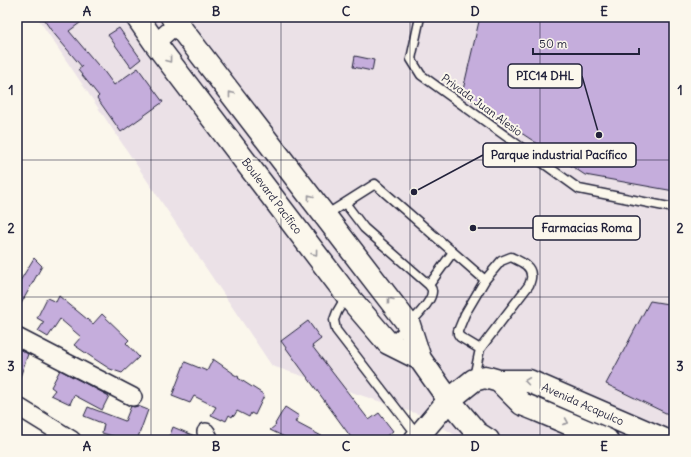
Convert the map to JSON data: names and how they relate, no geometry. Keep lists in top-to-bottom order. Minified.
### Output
{"streets":{"main road":["Boulevard Pacífico","Avenida Acapulco"],"lane":["Privada Juan Alesio"]},"places":["PIC14 DHL","Parque industrial Pacífico","Farmacias Roma"],"scale_bar":"50 m","grid":{"columns":["A","B","C","D","E"],"rows":["1","2","3"]}}
